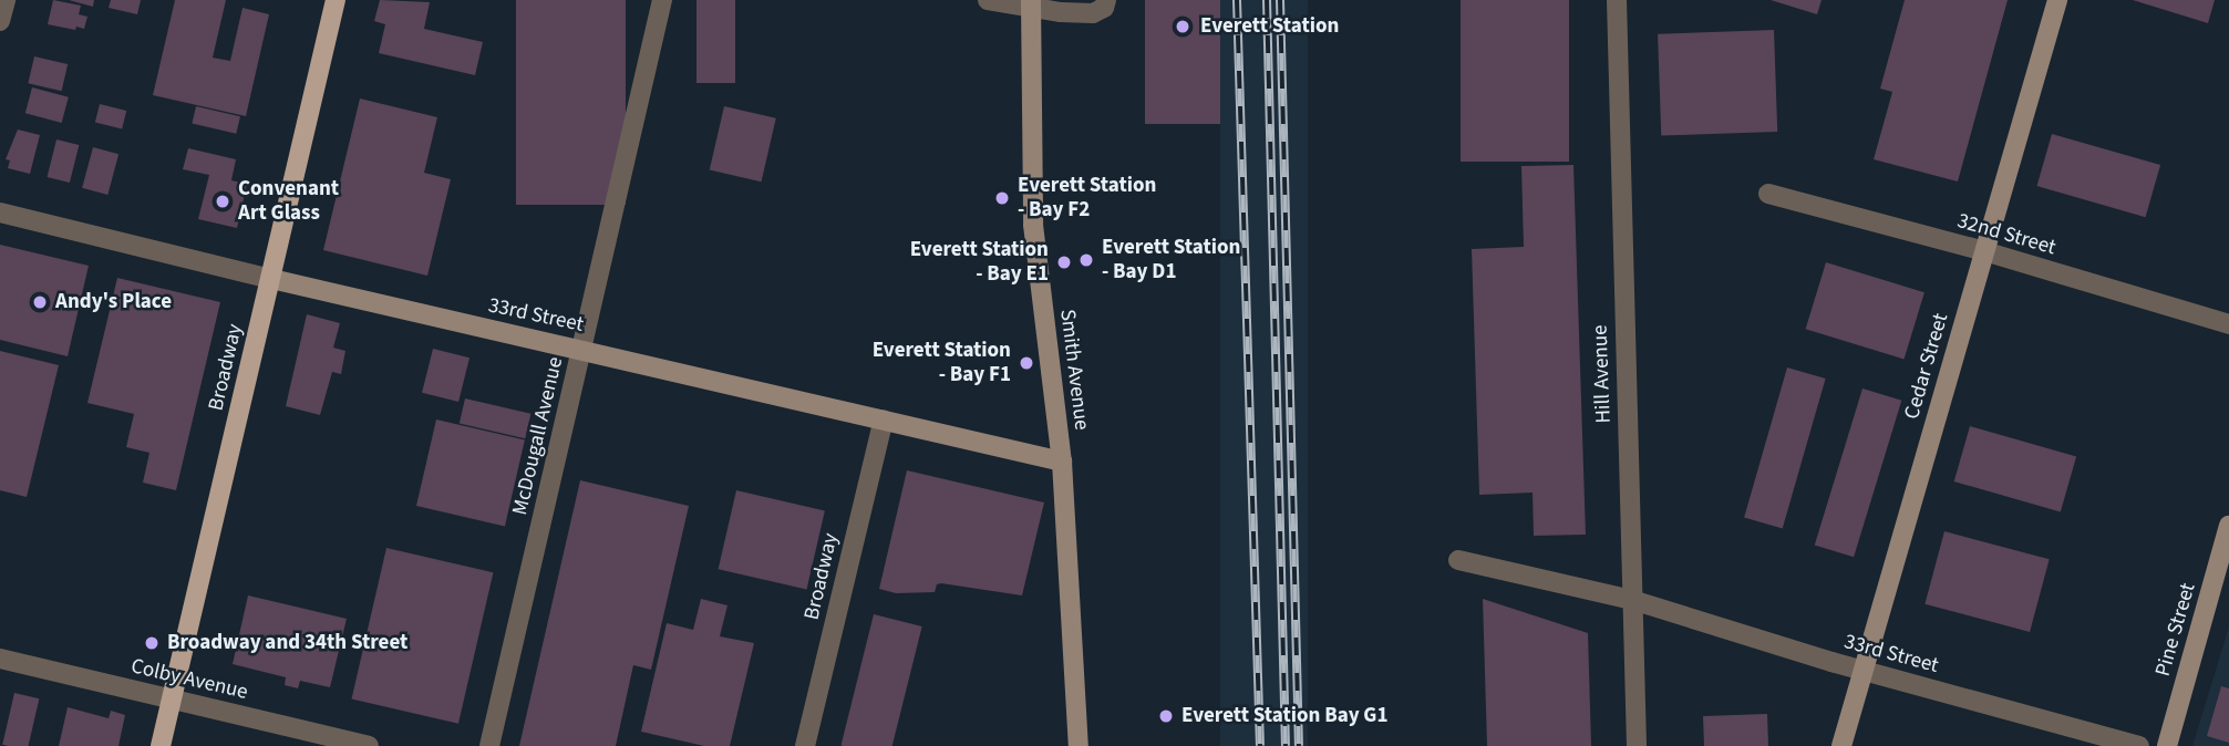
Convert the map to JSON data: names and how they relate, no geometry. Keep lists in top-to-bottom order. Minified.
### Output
{"streets":{"main road":["Broadway"],"street":["32nd Street","33rd Street","Cedar Street","Smith Avenue","Hill Avenue","McDougall Avenue","Pine Street","Colby Avenue"]},"crossings":[["32nd Street","Cedar Street"],["33rd Street","Cedar Street"],["33rd Street","Broadway"],["33rd Street","Smith Avenue"],["33rd Street","Hill Avenue"],["33rd Street","McDougall Avenue"],["Broadway","Colby Avenue"]],"places":["Everett Station","Everett Station - Bay F2","Convenant Art Glass","Everett Station - Bay D1","Everett Station - Bay E1","Andy's Place","Everett Station - Bay F1","Broadway and 34th Street","Everett Station Bay G1"]}
